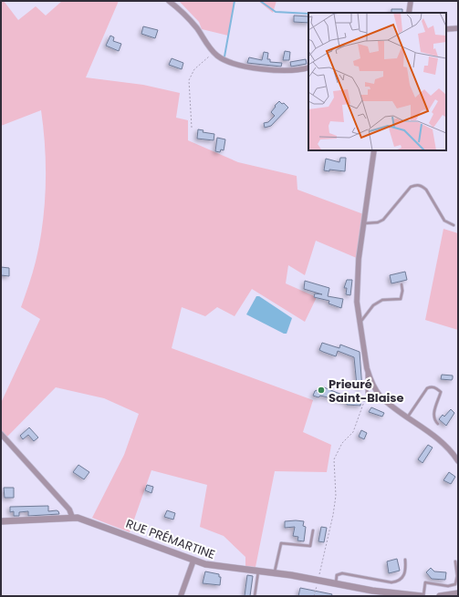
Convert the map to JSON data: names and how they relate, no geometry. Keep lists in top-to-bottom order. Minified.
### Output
{"streets":{"street":["RUE PRÉMARTINE"]},"places":["Prieuré Saint-Blaise"]}
